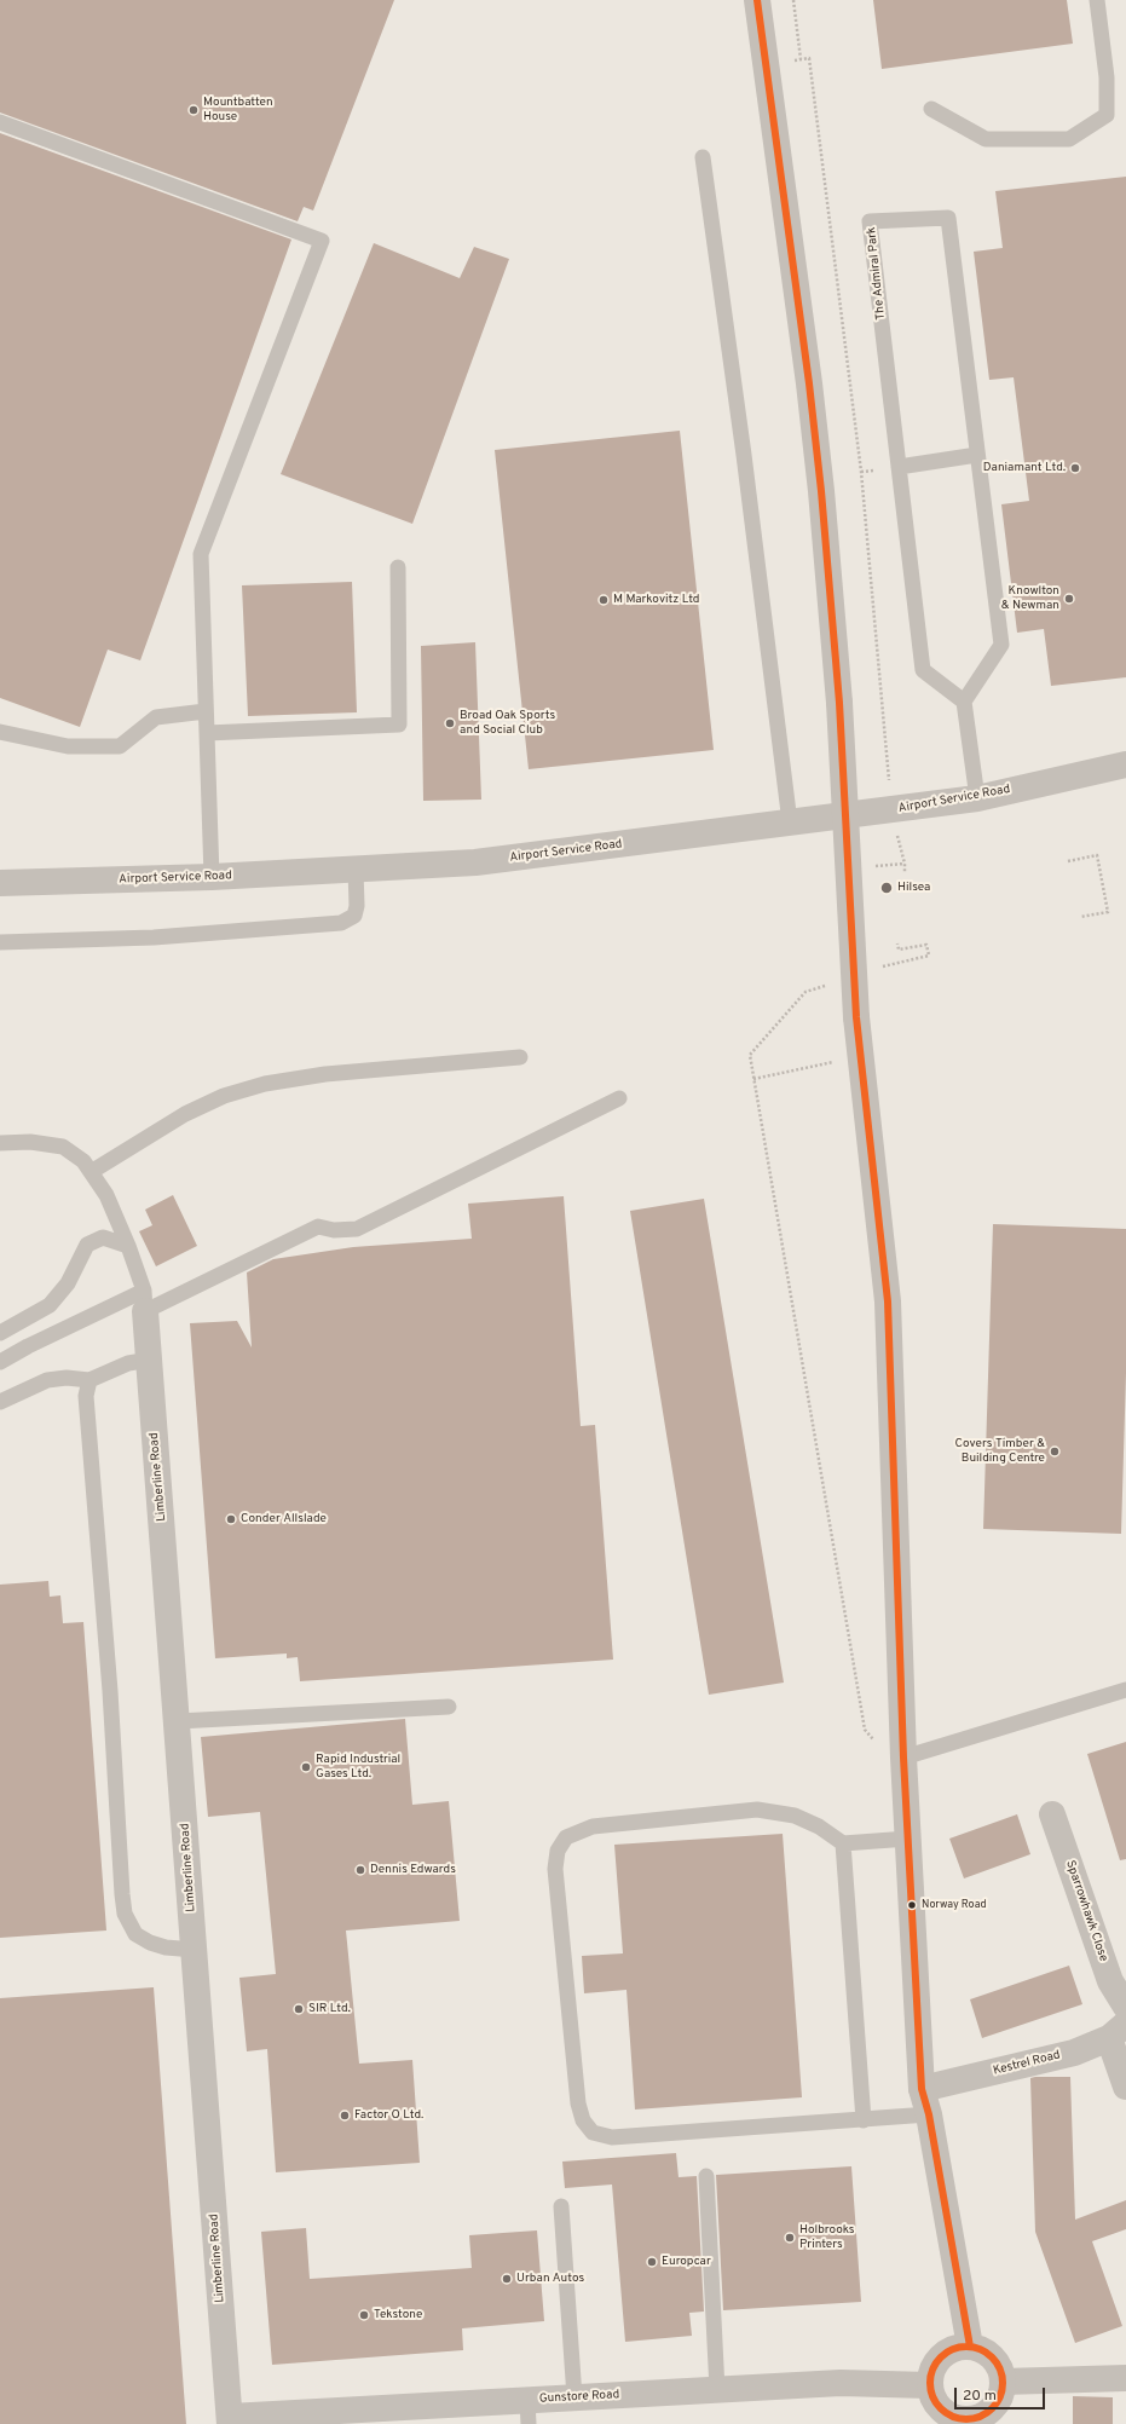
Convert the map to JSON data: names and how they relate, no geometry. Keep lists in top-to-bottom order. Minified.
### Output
{"streets":{"street":["Airport Service Road","Limberline Road","Sparrowhawk Close","Kestrel Road","Gunstore Road"],"lane":["The Admiral Park"]},"crossings":[["Limberline Road","Gunstore Road"]],"places":["Mountbatten House","Daniamant Ltd.","Knowlton & Newman","M Markovitz Ltd","Broad Oak Sports and Social Club","Hilsea","Covers Timber & Building Centre","Conder Allslade","Rapid Industrial Gases Ltd.","Dennis Edwards","Norway Road","SIR Ltd.","Factor O Ltd.","Holbrooks Printers","Europcar","Urban Autos","Tekstone"],"scale_bar":"20 m"}
